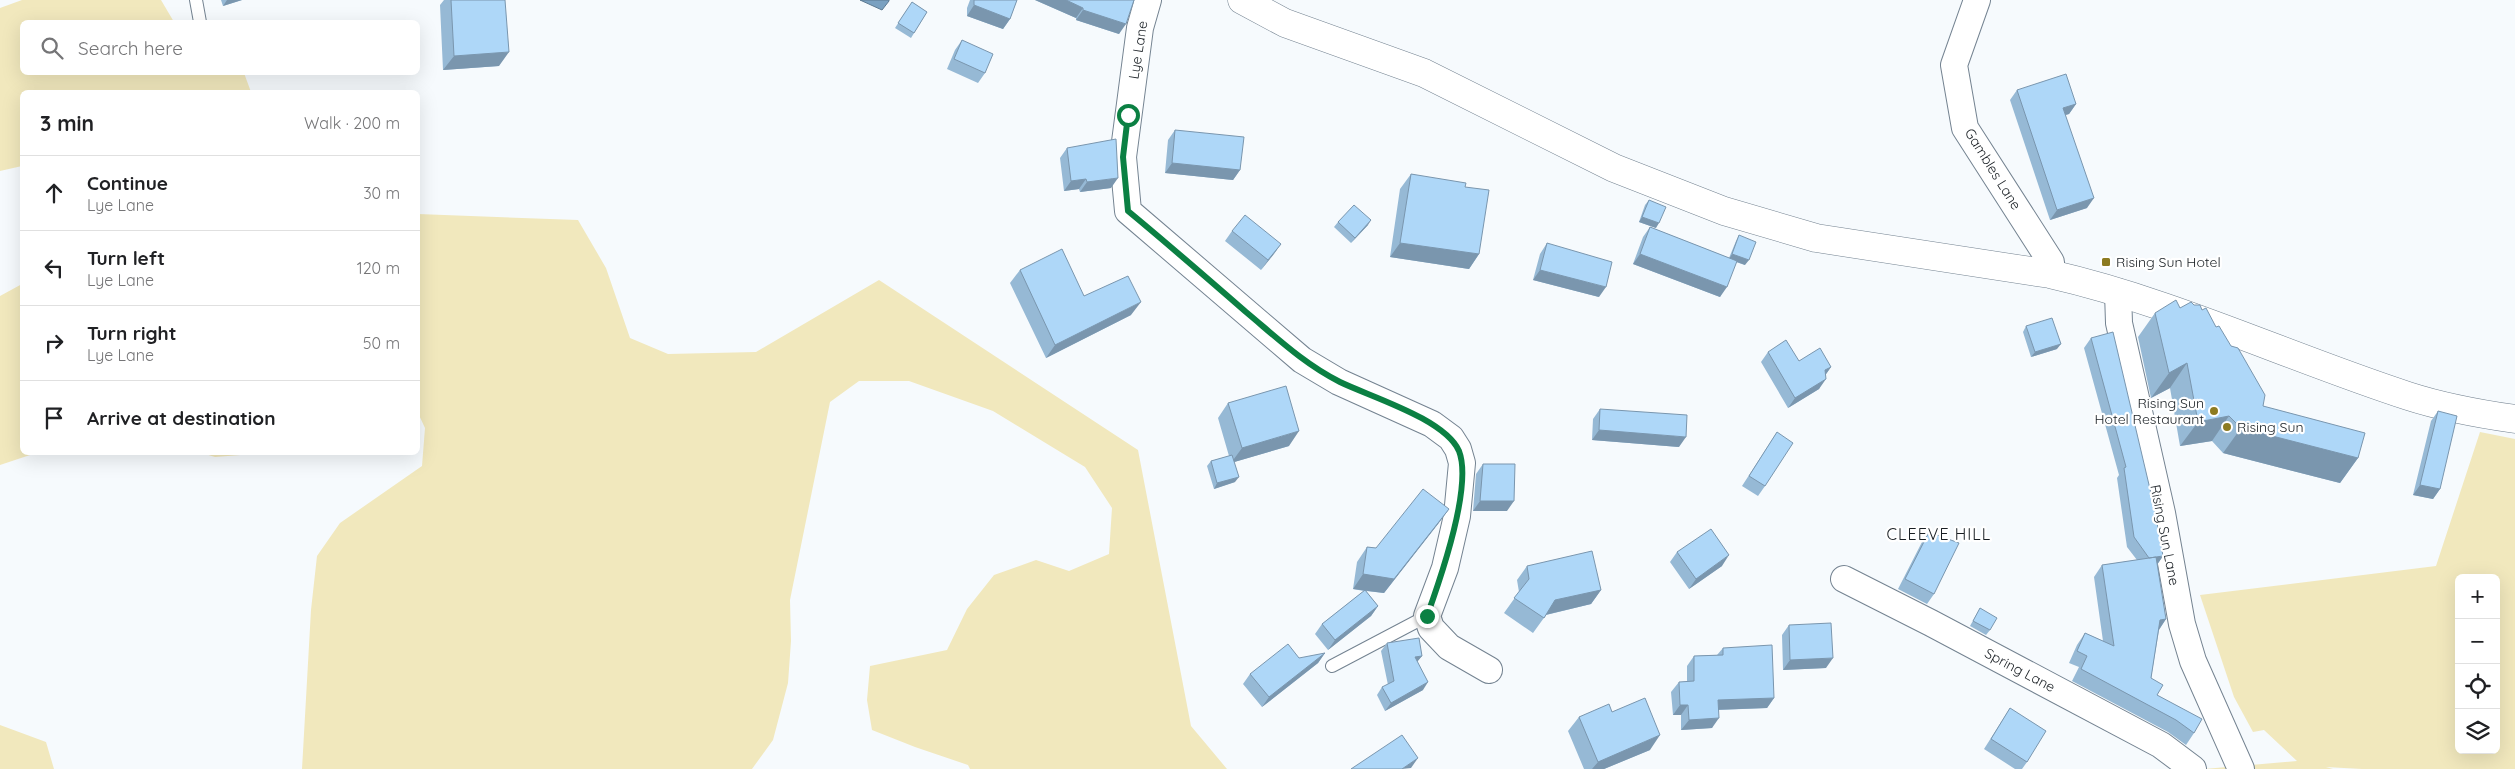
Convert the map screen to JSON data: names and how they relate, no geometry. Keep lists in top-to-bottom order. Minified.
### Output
{"streets":{"street":["Lye Lane","Gambles Lane","Rising Sun Lane","Spring Lane"]},"districts":["CLEEVE HILL"],"places":{"transit":["Rising Sun Hotel"],"other":["Rising Sun Hotel Restaurant","Rising Sun"]},"page":{"search":"Search here","heading":["3 min","Walk · 200 m"],"list":[["Continue","Lye Lane","30 m"],["Turn left","Lye Lane","120 m"],["Turn right","Lye Lane","50 m"],"Arrive at destination"],"map_buttons":["+","−"]}}
